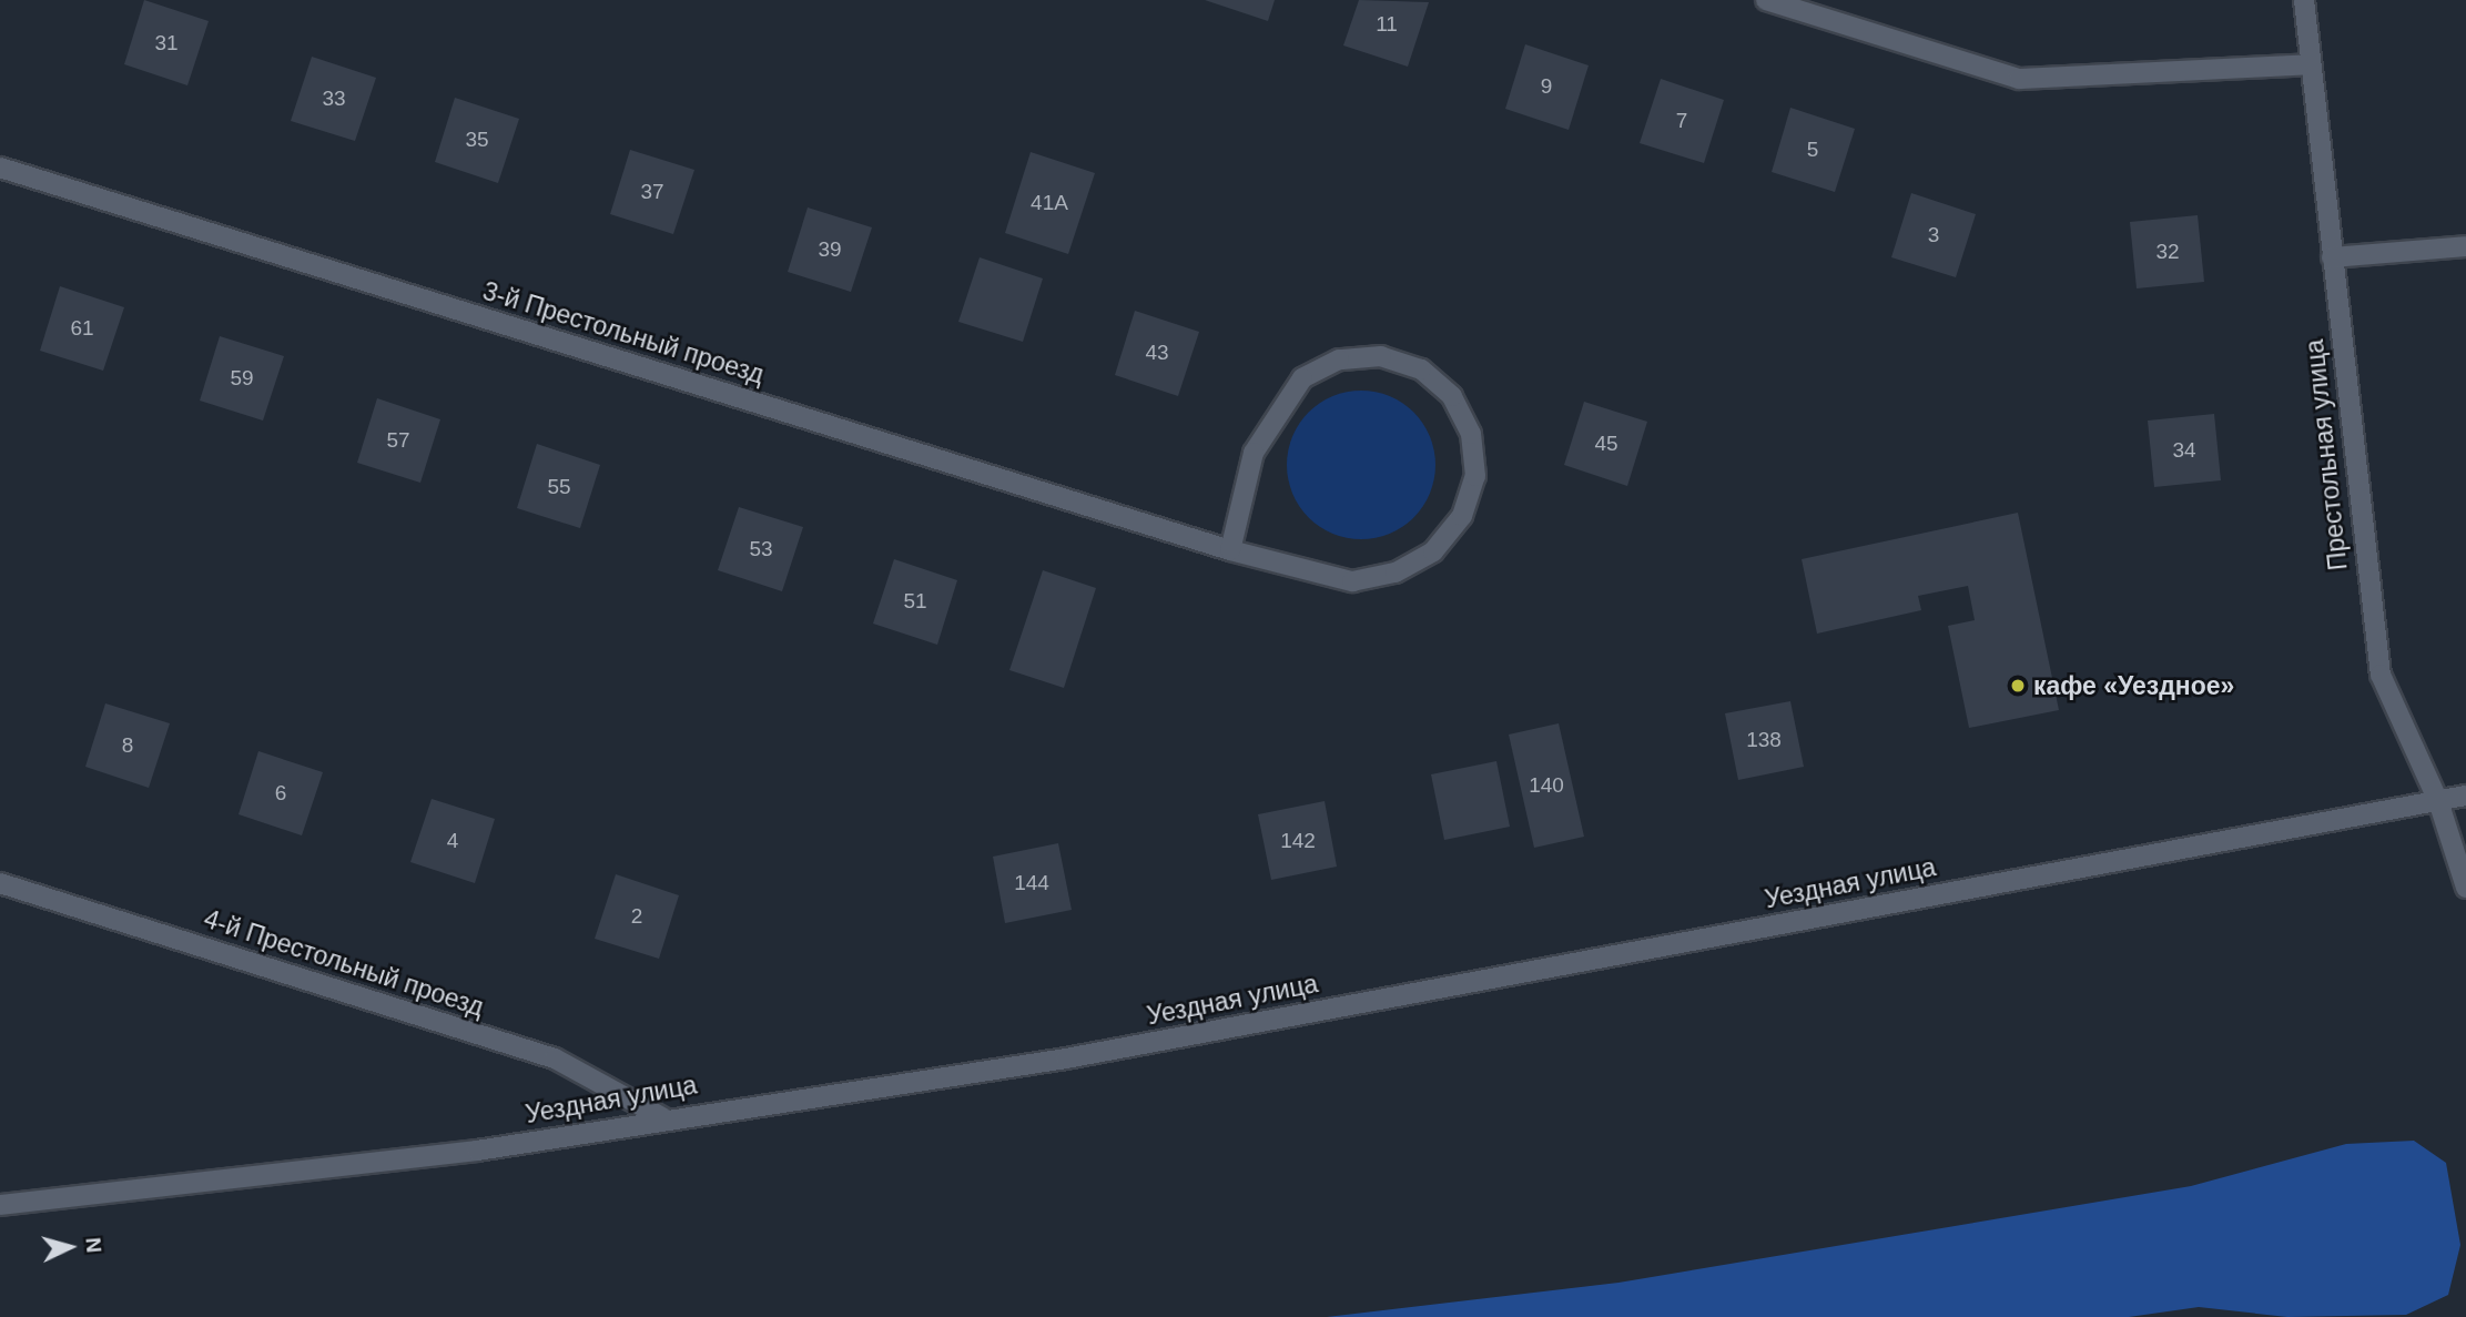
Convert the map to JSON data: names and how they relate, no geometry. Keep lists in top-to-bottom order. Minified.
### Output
{"streets":{"street":["3-й Престольный проезд","Престольная улица","Уездная улица","4-й Престольный проезд"]},"crossings":[["Престольная улица","Уездная улица"],["Уездная улица","4-й Престольный проезд"]],"places":["кафе «Уездное»"],"house_numbers":["11","31","9","33","7","35","5","37","41А","3","39","32","61","43","59","57","45","34","55","53","51","138","8","140","6","4","142","144","2"],"north":"right"}
